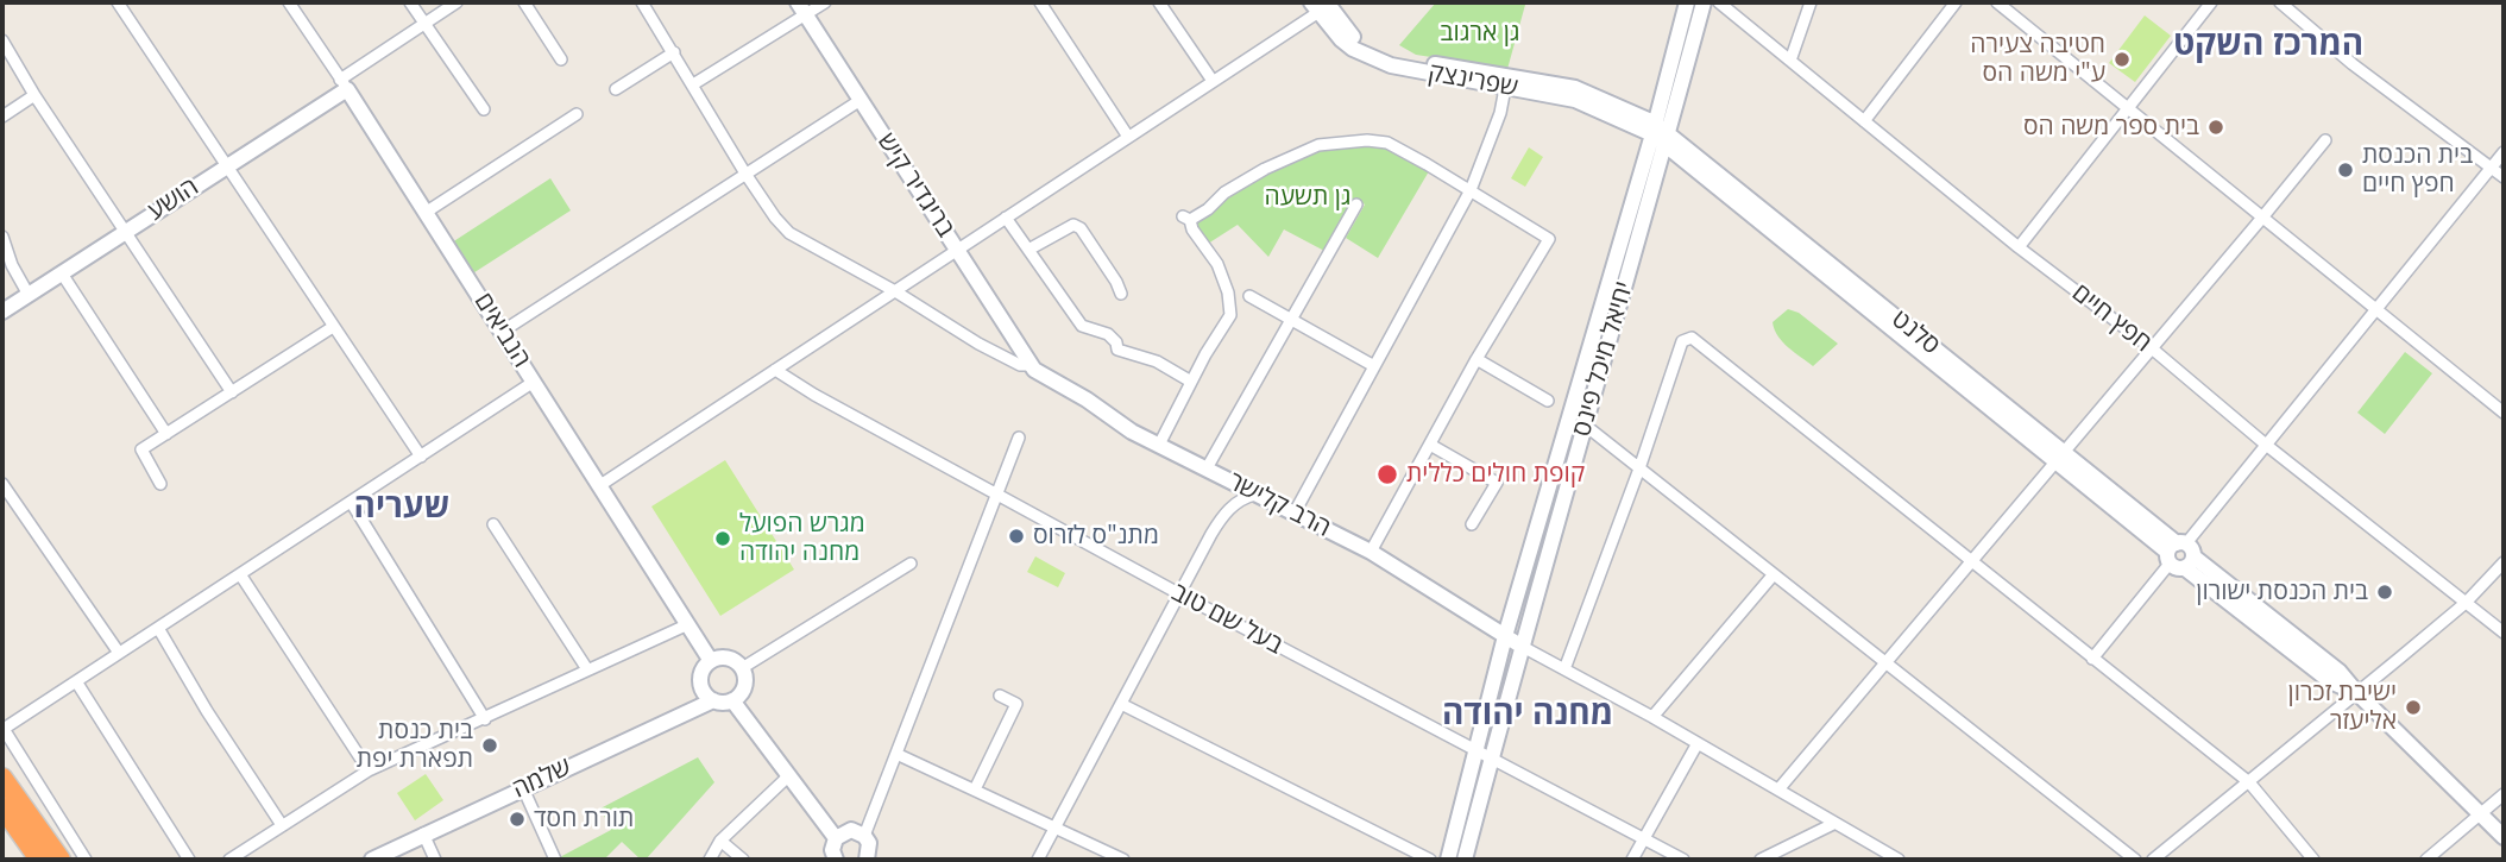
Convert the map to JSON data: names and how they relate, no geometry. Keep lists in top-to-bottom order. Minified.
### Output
{"streets":{"street":["שפרינצק","בריגדיר קיש","הושע","חפץ חיים","הנביאים","סלנט","יחיאל מיכל פינס","הרב קלישר","בעל שם טוב","שלמה"]},"crossings":[["שפרינצק","סלנט"],["שפרינצק","יחיאל מיכל פינס"],["בריגדיר קיש","הרב קלישר"],["הושע","הנביאים"],["הנביאים","שלמה"],["סלנט","יחיאל מיכל פינס"],["יחיאל מיכל פינס","הרב קלישר"],["יחיאל מיכל פינס","בעל שם טוב"]],"districts":["המרכז השקט","שעריה","מחנה יהודה"],"parks":["גן ארגוב","גן תשעה"],"places":["חטיבה צעירה ע\"י משה הס","בית ספר משה הס","בית הכנסת חפץ חיים","קופת חולים כללית","מתנ\"ס לזרוס","מגרש הפועל מחנה יהודה","בית הכנסת ישורון","ישיבת זכרון אליעזר","בית כנסת תפארת יפת","תורת חסד"]}
